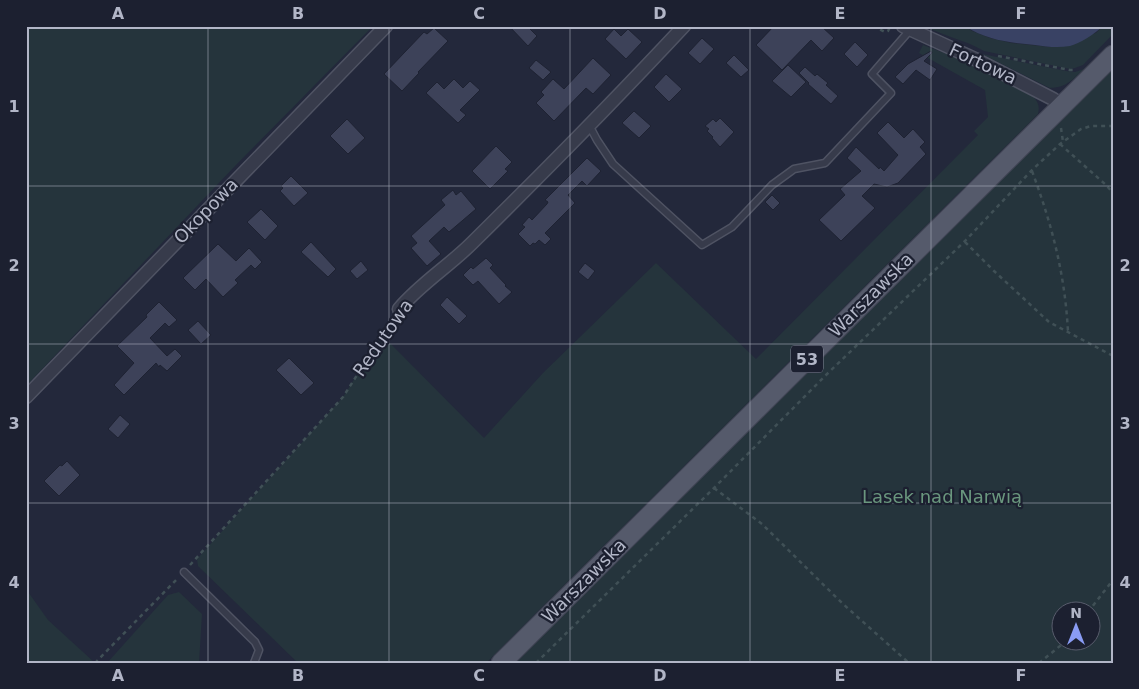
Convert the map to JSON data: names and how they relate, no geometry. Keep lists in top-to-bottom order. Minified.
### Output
{"streets":{"main road":["Warszawska","53"],"street":["Fortowa","Okopowa","Redutowa"]},"crossings":[["Fortowa","Warszawska"]],"parks":["Lasek nad Narwią"],"north":"top","grid":{"columns":["A","B","C","D","E","F"],"rows":["1","2","3","4"]}}
